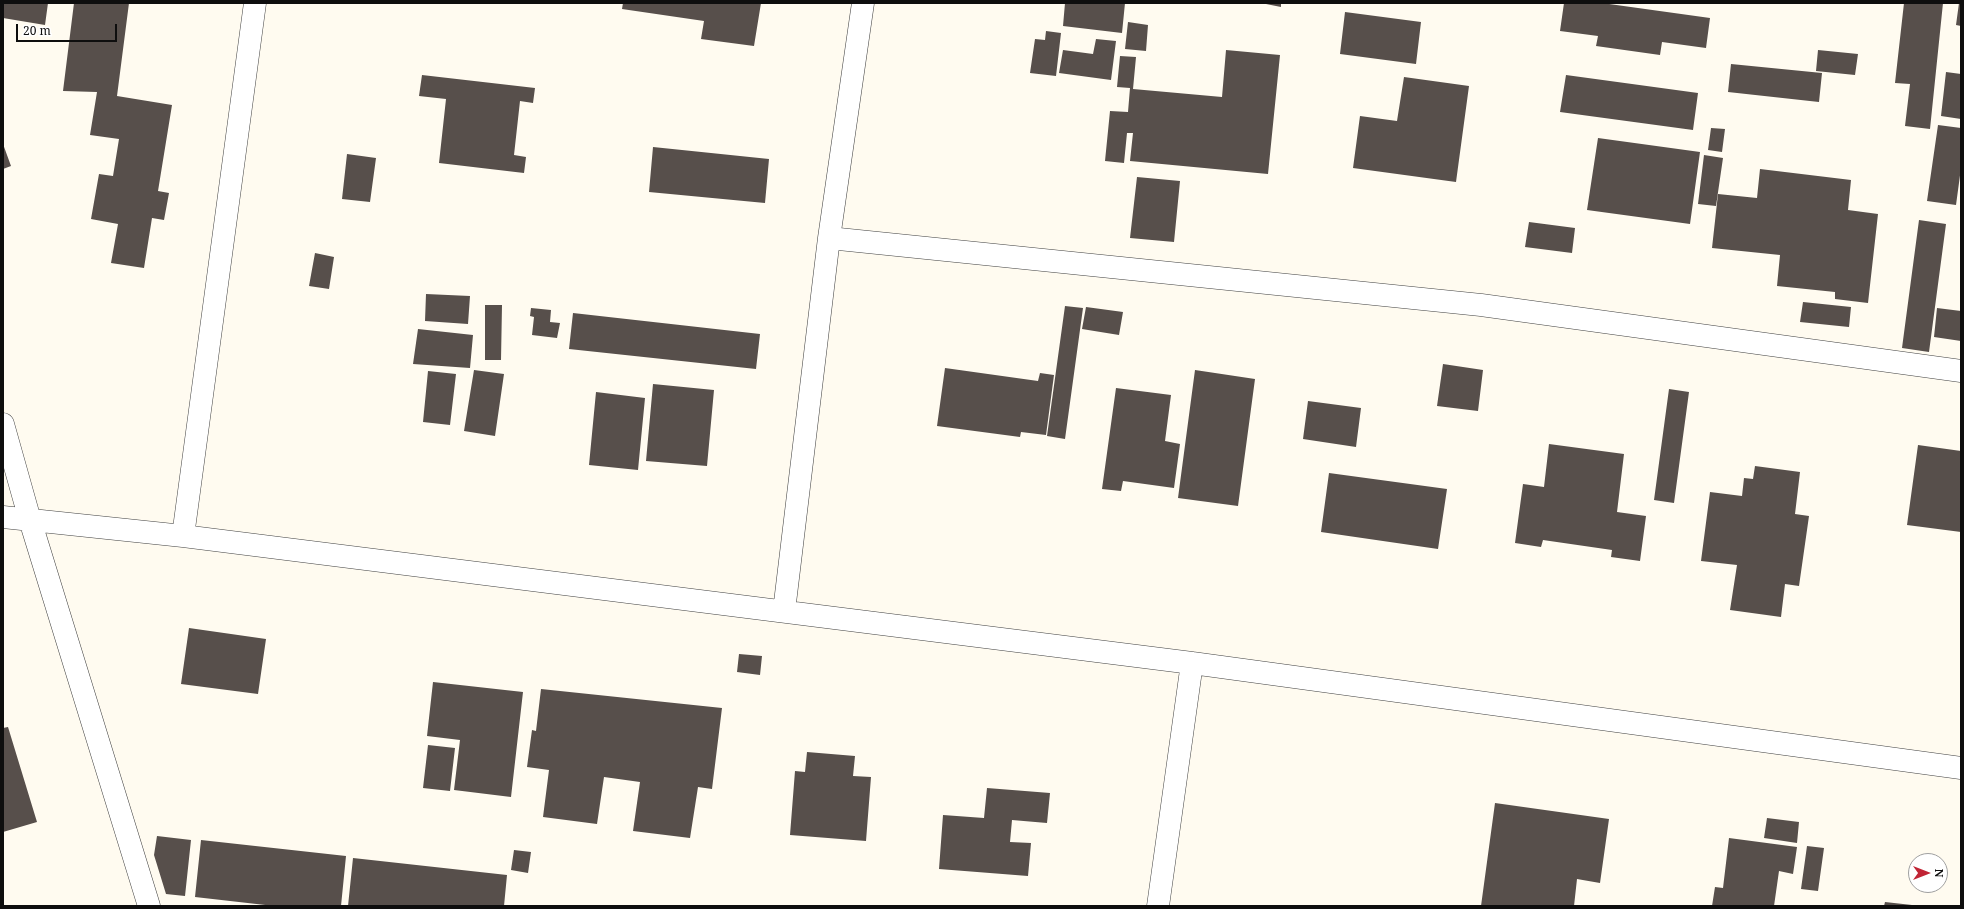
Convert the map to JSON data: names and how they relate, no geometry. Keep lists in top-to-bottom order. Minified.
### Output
{"scale_bar":"20 m","north":"right"}
